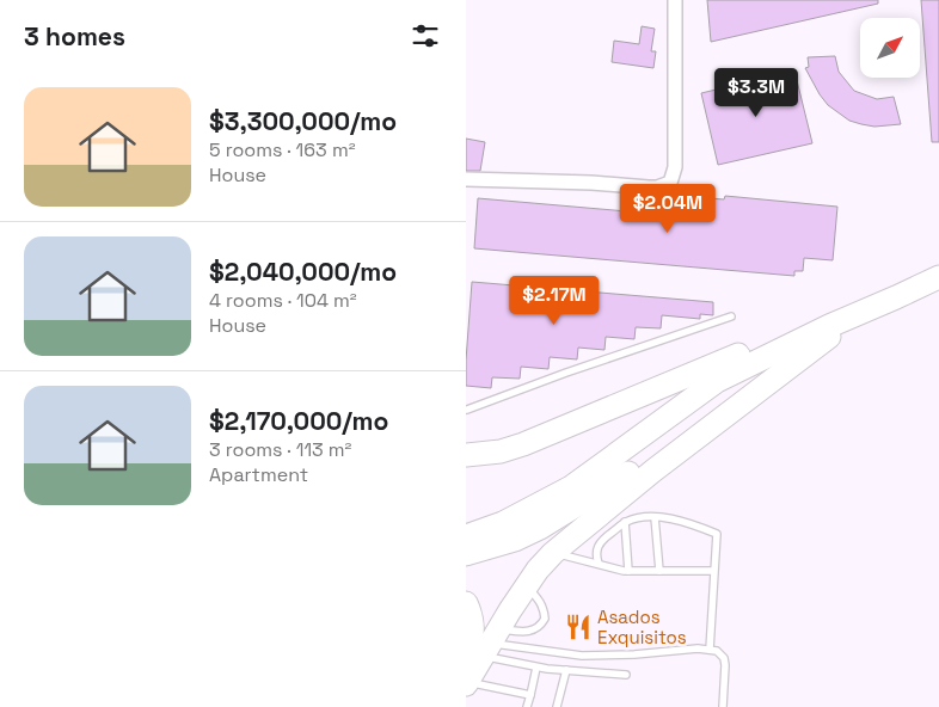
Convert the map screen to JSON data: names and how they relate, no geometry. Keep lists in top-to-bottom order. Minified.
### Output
{"places":{"restaurant":["Asados Exquisitos"]},"north":"top right","page":{"heading":"3 homes","price":["$3.3M","$2.04M","$2.17M"],"list":[{"name":"$3,300,000/mo","note":"5 rooms · 163 m² · House"},{"name":"$2,040,000/mo","note":"4 rooms · 104 m² · House"},{"name":"$2,170,000/mo","note":"3 rooms · 113 m² · Apartment"}]}}
